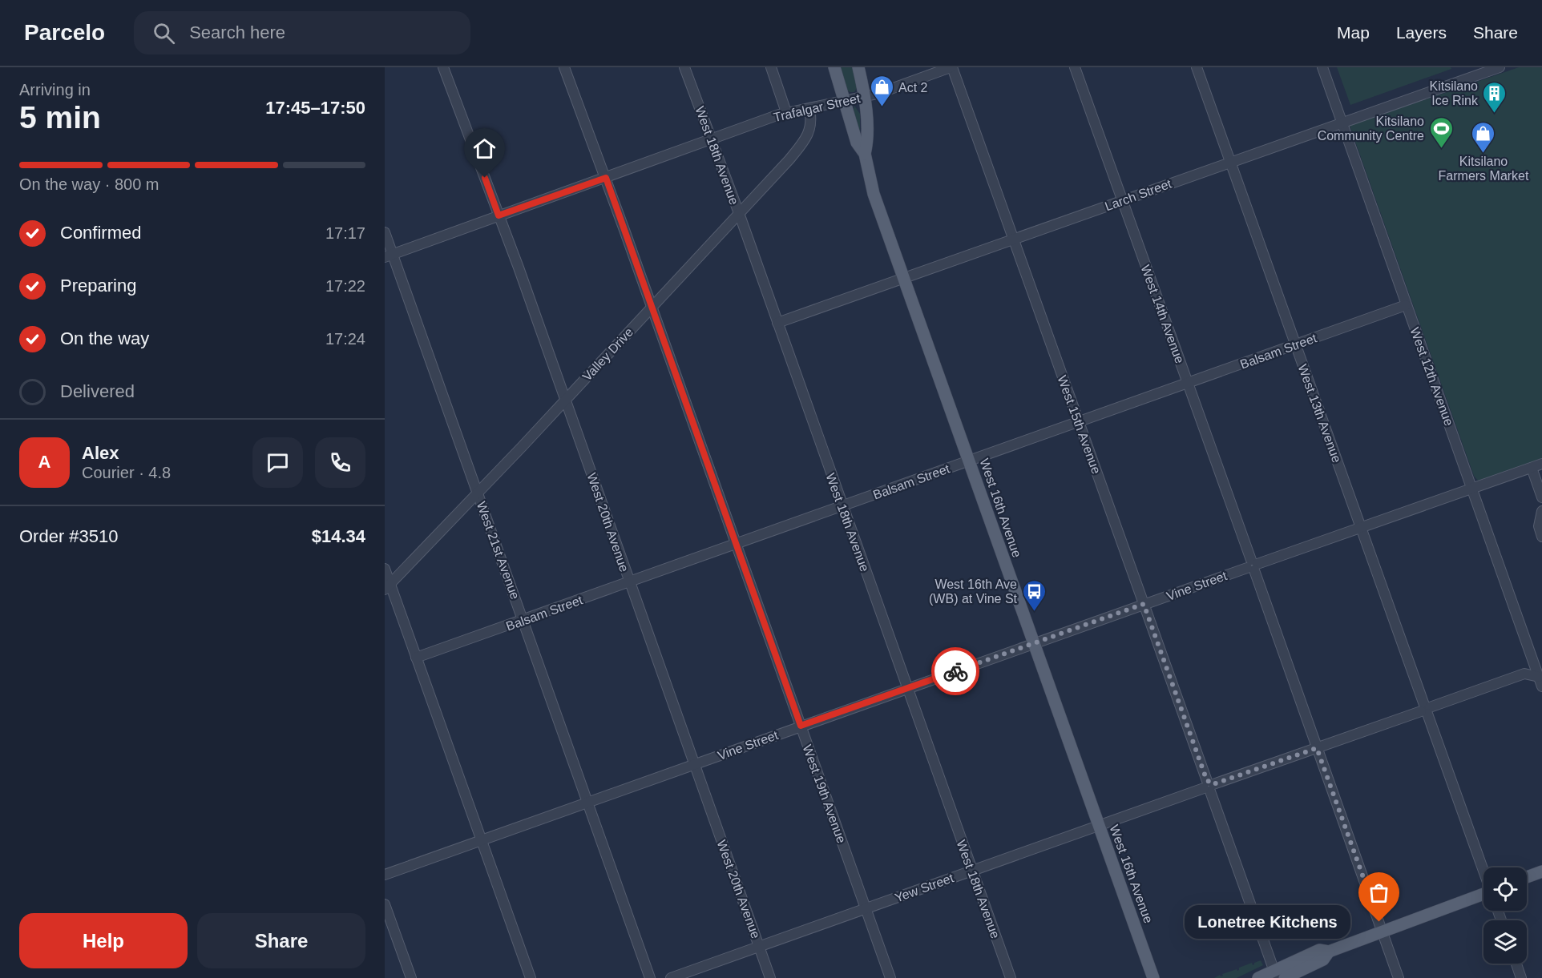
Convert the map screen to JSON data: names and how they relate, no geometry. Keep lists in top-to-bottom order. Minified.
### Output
{"streets":{"main road":["West 16th Avenue"],"street":["Trafalgar Street","West 18th Avenue","Larch Street","West 14th Avenue","Balsam Street","Valley Drive","West 12th Avenue","West 13th Avenue","West 15th Avenue","West 20th Avenue","West 21st Avenue","Vine Street","West 19th Avenue","Yew Street"]},"crossings":[["Trafalgar Street","West 18th Avenue"],["Trafalgar Street","Valley Drive"],["Trafalgar Street","West 15th Avenue"],["Trafalgar Street","West 16th Avenue"],["Trafalgar Street","West 20th Avenue"],["Trafalgar Street","West 21st Avenue"],["Trafalgar Street","West 19th Avenue"],["West 18th Avenue","Larch Street"],["West 18th Avenue","Balsam Street"],["West 18th Avenue","Valley Drive"],["West 18th Avenue","Vine Street"],["West 18th Avenue","Yew Street"],["Larch Street","West 14th Avenue"],["Larch Street","West 12th Avenue"],["Larch Street","West 13th Avenue"],["Larch Street","West 15th Avenue"],["Larch Street","West 16th Avenue"],["West 14th Avenue","Balsam Street"],["West 14th Avenue","Vine Street"],["West 14th Avenue","Yew Street"],["Balsam Street","West 12th Avenue"],["Balsam Street","West 13th Avenue"],["Balsam Street","West 15th Avenue"],["Balsam Street","West 16th Avenue"],["Balsam Street","West 20th Avenue"],["Balsam Street","West 21st Avenue"],["Balsam Street","West 19th Avenue"],["Valley Drive","West 20th Avenue"],["Valley Drive","West 21st Avenue"],["Valley Drive","West 19th Avenue"],["West 12th Avenue","Vine Street"],["West 12th Avenue","Yew Street"],["West 13th Avenue","Vine Street"],["West 13th Avenue","Yew Street"],["West 15th Avenue","Vine Street"],["West 15th Avenue","Yew Street"],["West 16th Avenue","Vine Street"],["West 16th Avenue","Yew Street"],["West 20th Avenue","Vine Street"],["West 20th Avenue","Yew Street"],["West 21st Avenue","Vine Street"],["Vine Street","West 19th Avenue"],["West 19th Avenue","Yew Street"]],"places":{"shop":["Act 2","Kitsilano Farmers Market"],"building":["Kitsilano Ice Rink"],"sports":["Kitsilano Community Centre"],"bus stop":["West 16th Ave (WB) at Vine St"],"other":["Lonetree Kitchens"]},"page":{"header":"Parcelo","search":"Search here","nav":["Map","Layers","Share"],"heading":["5 min","Arriving in","17:45–17:50"],"panel":["Alex","Courier · 4.8","Order #3510","$14.34"],"bar":"On the way · 800 m","list":[["Confirmed","17:17"],["Preparing","17:22"],["On the way","17:24"],"Delivered"],"round":"A","buttons":["Help","Share"],"bubble":"Lonetree Kitchens"}}
